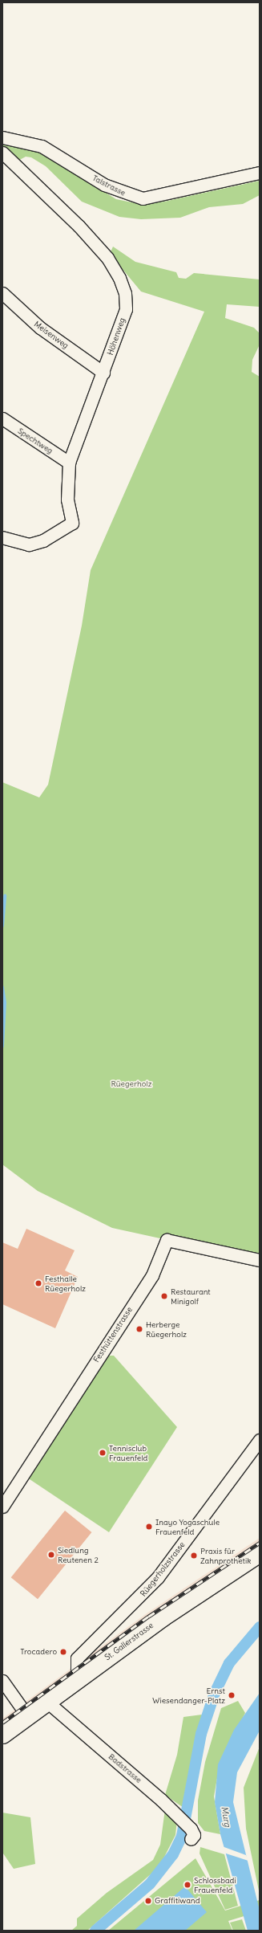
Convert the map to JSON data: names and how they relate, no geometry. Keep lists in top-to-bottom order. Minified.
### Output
{"streets":{"main road":["St. Gallerstrasse"],"street":["Talstrasse","Meisenweg","Höhenweg","Spechtweg","Festhüttenstrasse","Rüegerholzstrasse","Badstrasse"]},"crossings":[["Meisenweg","Höhenweg"],["Höhenweg","Spechtweg"],["Rüegerholzstrasse","St. Gallerstrasse"],["St. Gallerstrasse","Badstrasse"]],"water":["Murg"],"parks":["Rüegerholz"],"places":["Festhalle Rüegerholz","Restaurant Minigolf","Herberge Rüegerholz","Tennisclub Frauenfeld","Inayo Yogaschule Frauenfeld","Siedlung Reutenen 2","Praxis für Zahnprothetik","Trocadero","Ernst Wiesendanger-Platz","Schlossbadi Frauenfeld","Graffitiwand"]}
